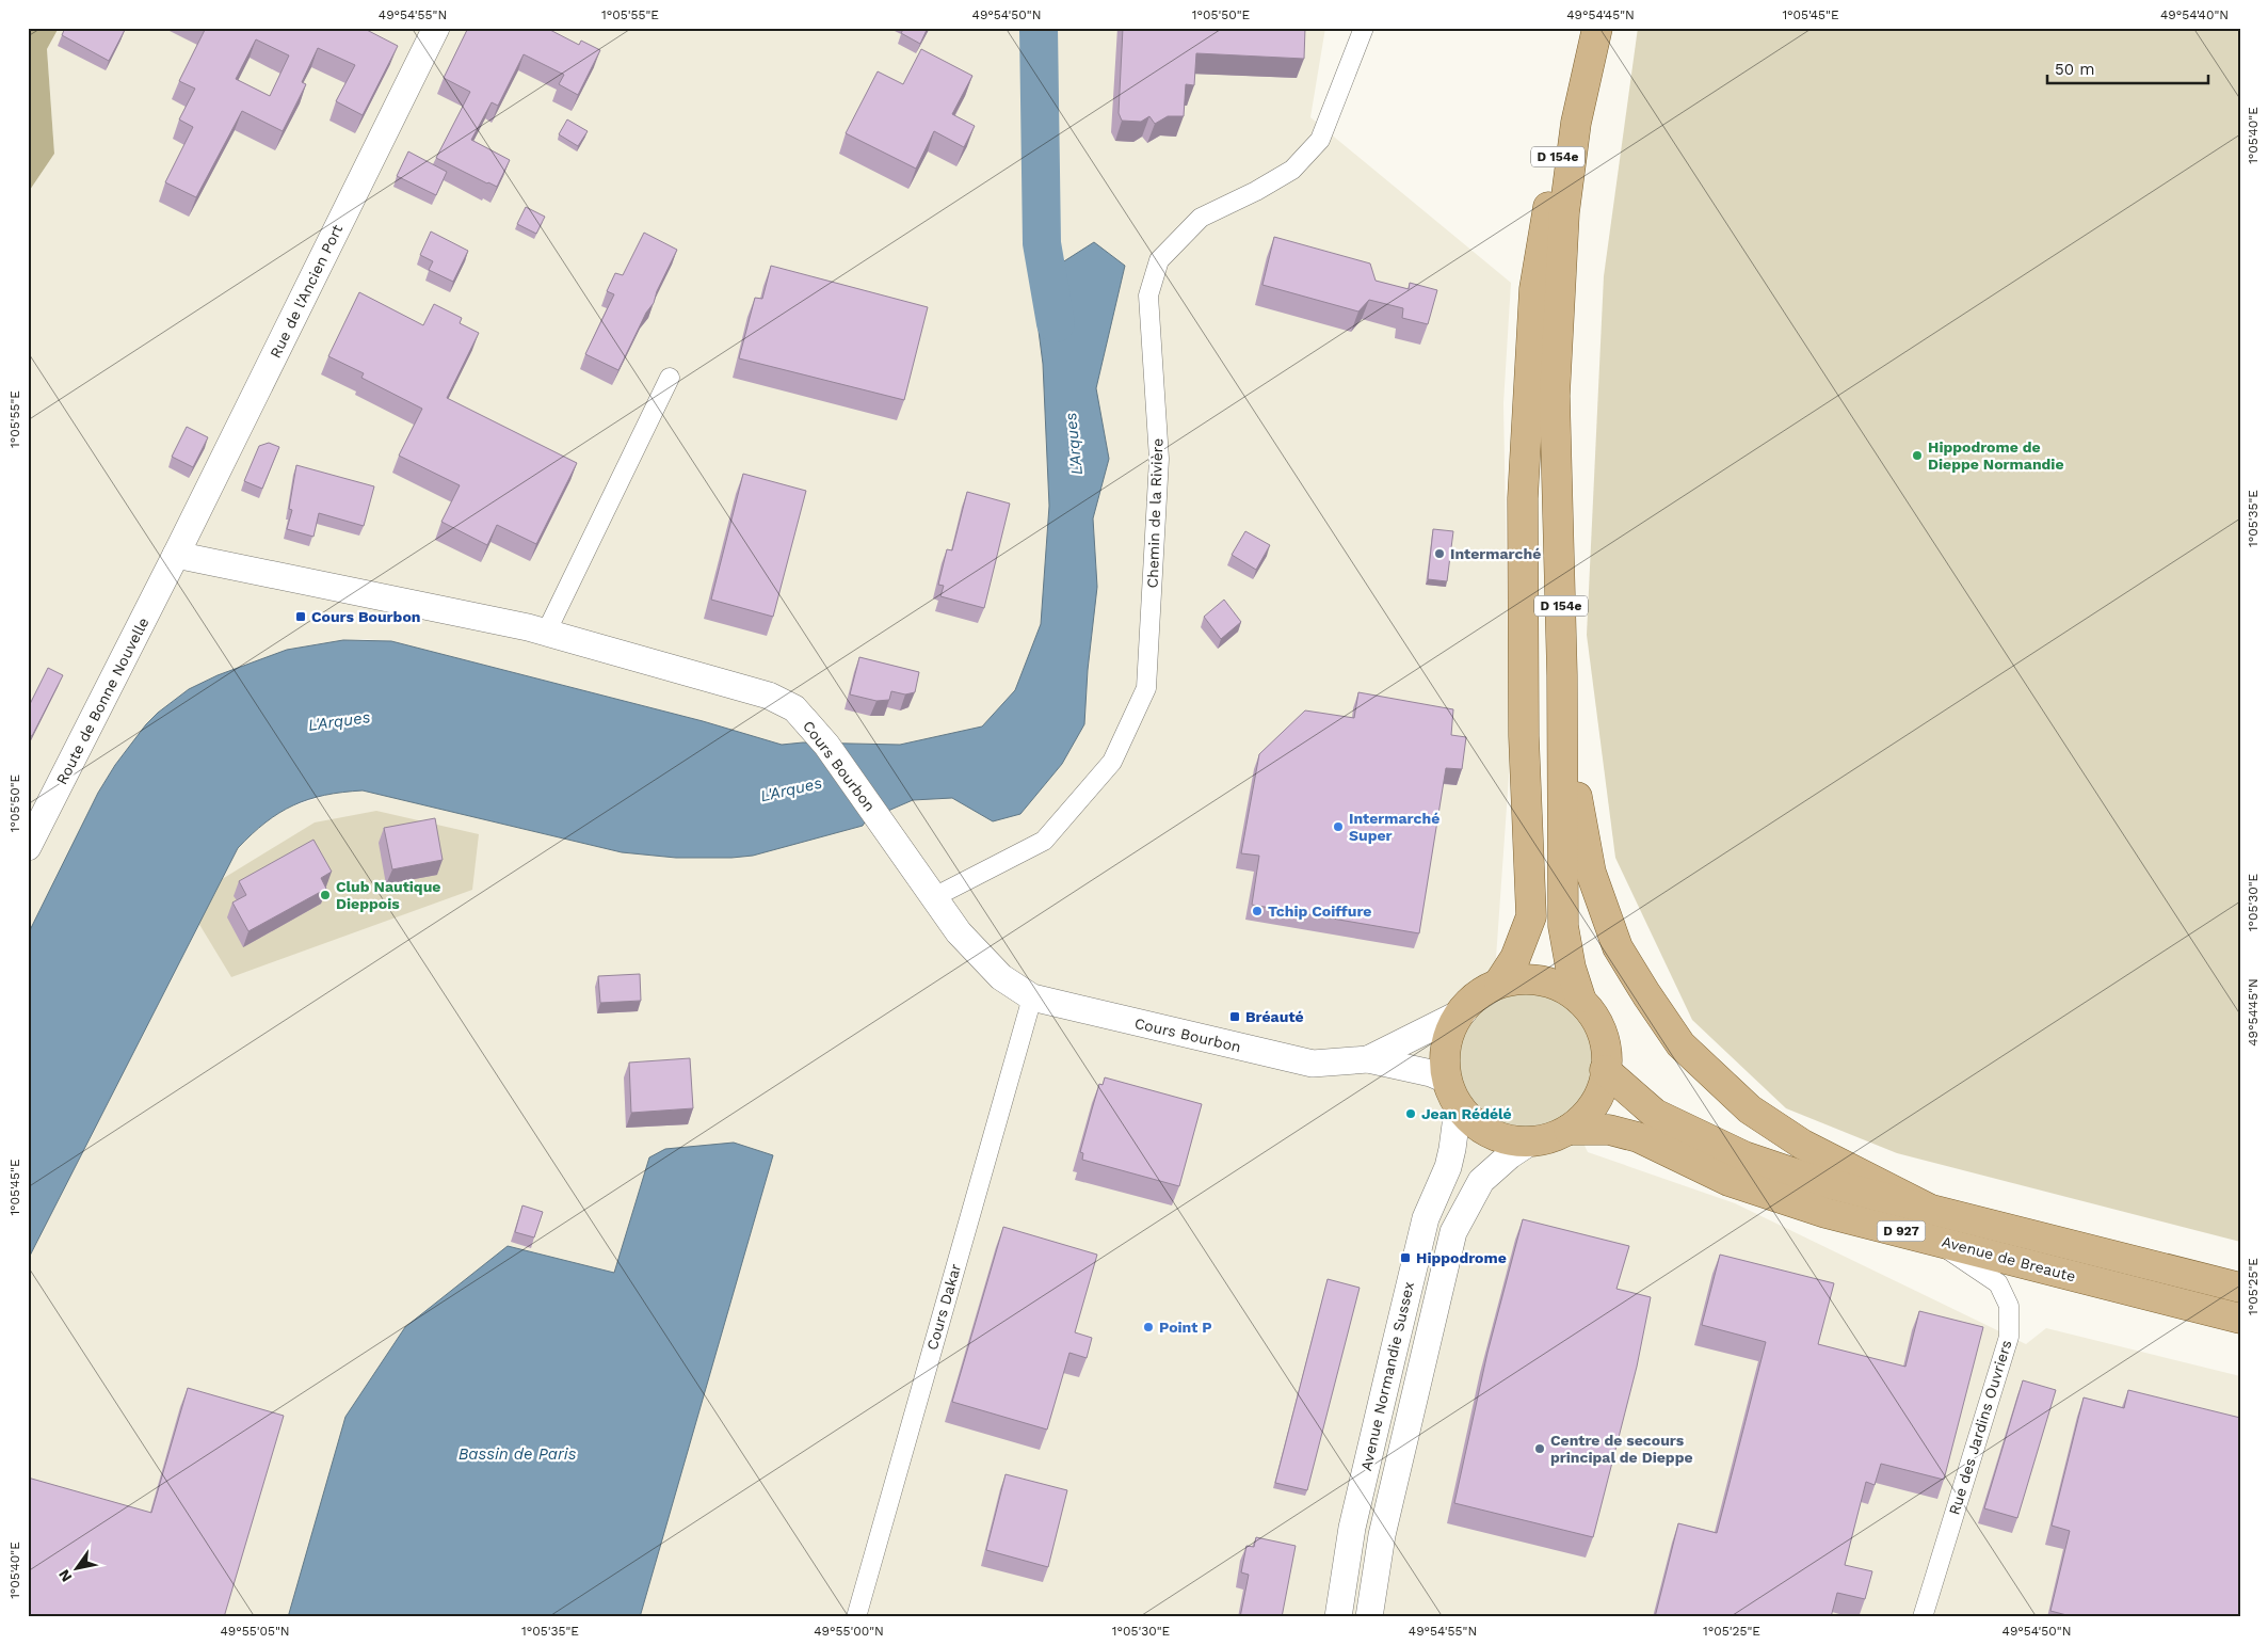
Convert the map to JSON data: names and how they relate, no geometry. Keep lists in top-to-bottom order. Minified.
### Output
{"streets":{"main road":["D 154e","Rue de l'Ancien Port","Route de Bonne Nouvelle","Cours Bourbon","D 927","Avenue de Breaute","Avenue Normandie Sussex"],"street":["Chemin de la Rivière","Cours Dakar","Rue des Jardins Ouvriers"]},"crossings":[["D 154e","Cours Bourbon"],["D 154e","Avenue de Breaute"],["D 154e","Avenue Normandie Sussex"],["Rue de l'Ancien Port","Route de Bonne Nouvelle"],["Rue de l'Ancien Port","Cours Bourbon"],["Chemin de la Rivière","Cours Bourbon"],["Route de Bonne Nouvelle","Cours Bourbon"],["Cours Bourbon","Avenue de Breaute"],["Cours Bourbon","Cours Dakar"],["Cours Bourbon","Avenue Normandie Sussex"],["Avenue de Breaute","Avenue Normandie Sussex"],["Avenue de Breaute","Rue des Jardins Ouvriers"]],"water":["L'Arques","Bassin de Paris"],"places":{"other":["Hippodrome de Dieppe Normandie","Intermarché","Intermarché Super","Club Nautique Dieppois","Tchip Coiffure","Jean Rédélé","Point P","Centre de secours principal de Dieppe"],"transit":["Cours Bourbon","Bréauté","Hippodrome"]},"scale_bar":"50 m","north":"bottom left","coordinates":["49°54'55\"N","1°05'55\"E","49°54'50\"N","1°05'50\"E","49°54'45\"N","1°05'45\"E","49°54'40\"N","1°05'40\"E","1°05'35\"E","1°05'30\"E","1°05'25\"E","49°55'05\"N","49°55'00\"N"]}
